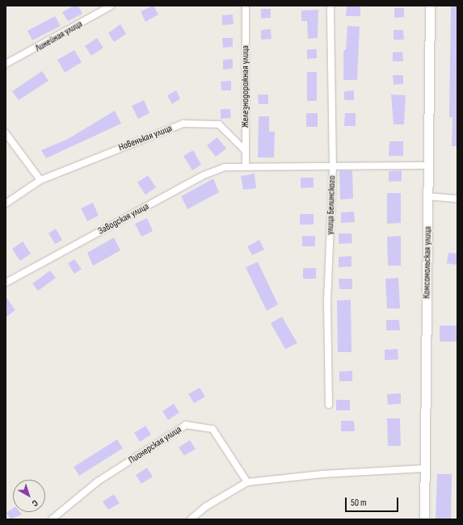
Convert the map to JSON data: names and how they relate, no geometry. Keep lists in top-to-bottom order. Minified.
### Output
{"streets":{"street":["Линейная улица","Железнодорожная улица","Новенькая улица","улица Белинского","Заводская улица","Комсомольская улица","Пионерская улица"]},"crossings":[["Железнодорожная улица","Новенькая улица"],["Железнодорожная улица","Заводская улица"],["улица Белинского","Заводская улица"],["Заводская улица","Комсомольская улица"]],"scale_bar":"50 m","north":"bottom right"}
